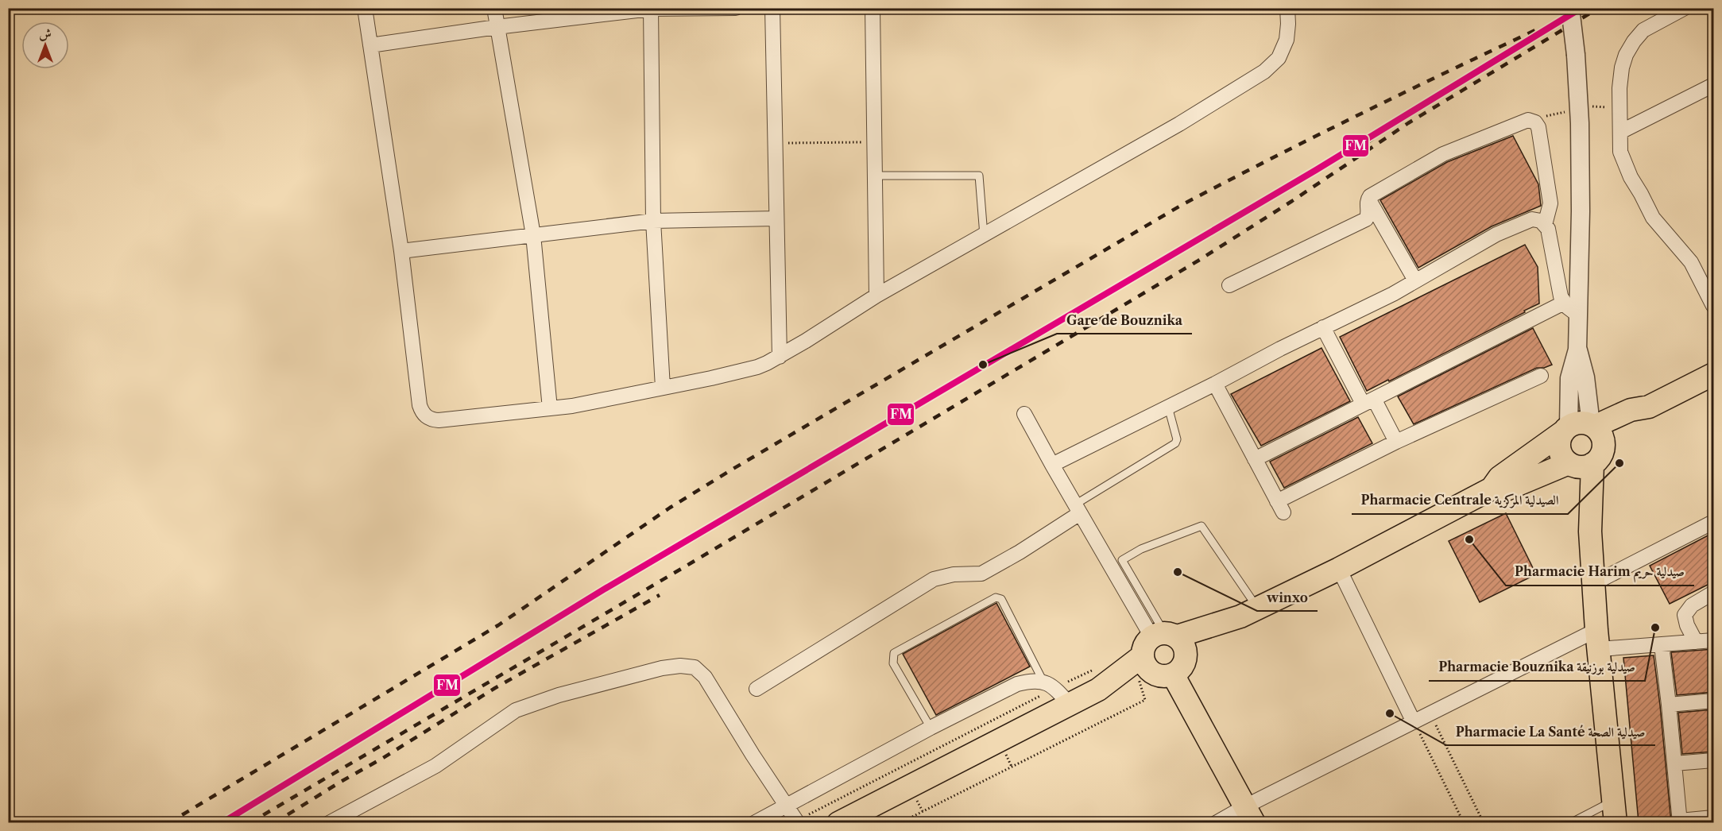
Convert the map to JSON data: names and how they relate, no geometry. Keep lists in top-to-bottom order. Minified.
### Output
{"places":["Gare de Bouznika","Pharmacie Centrale الصيدلية المركزية","Pharmacie Harim صيدلية حريم","winxo","Pharmacie Bouznika صيدلية بوزنيقة","Pharmacie La Santé صيدلية الصحة"],"lines":["transit line FM"],"north":"top"}
